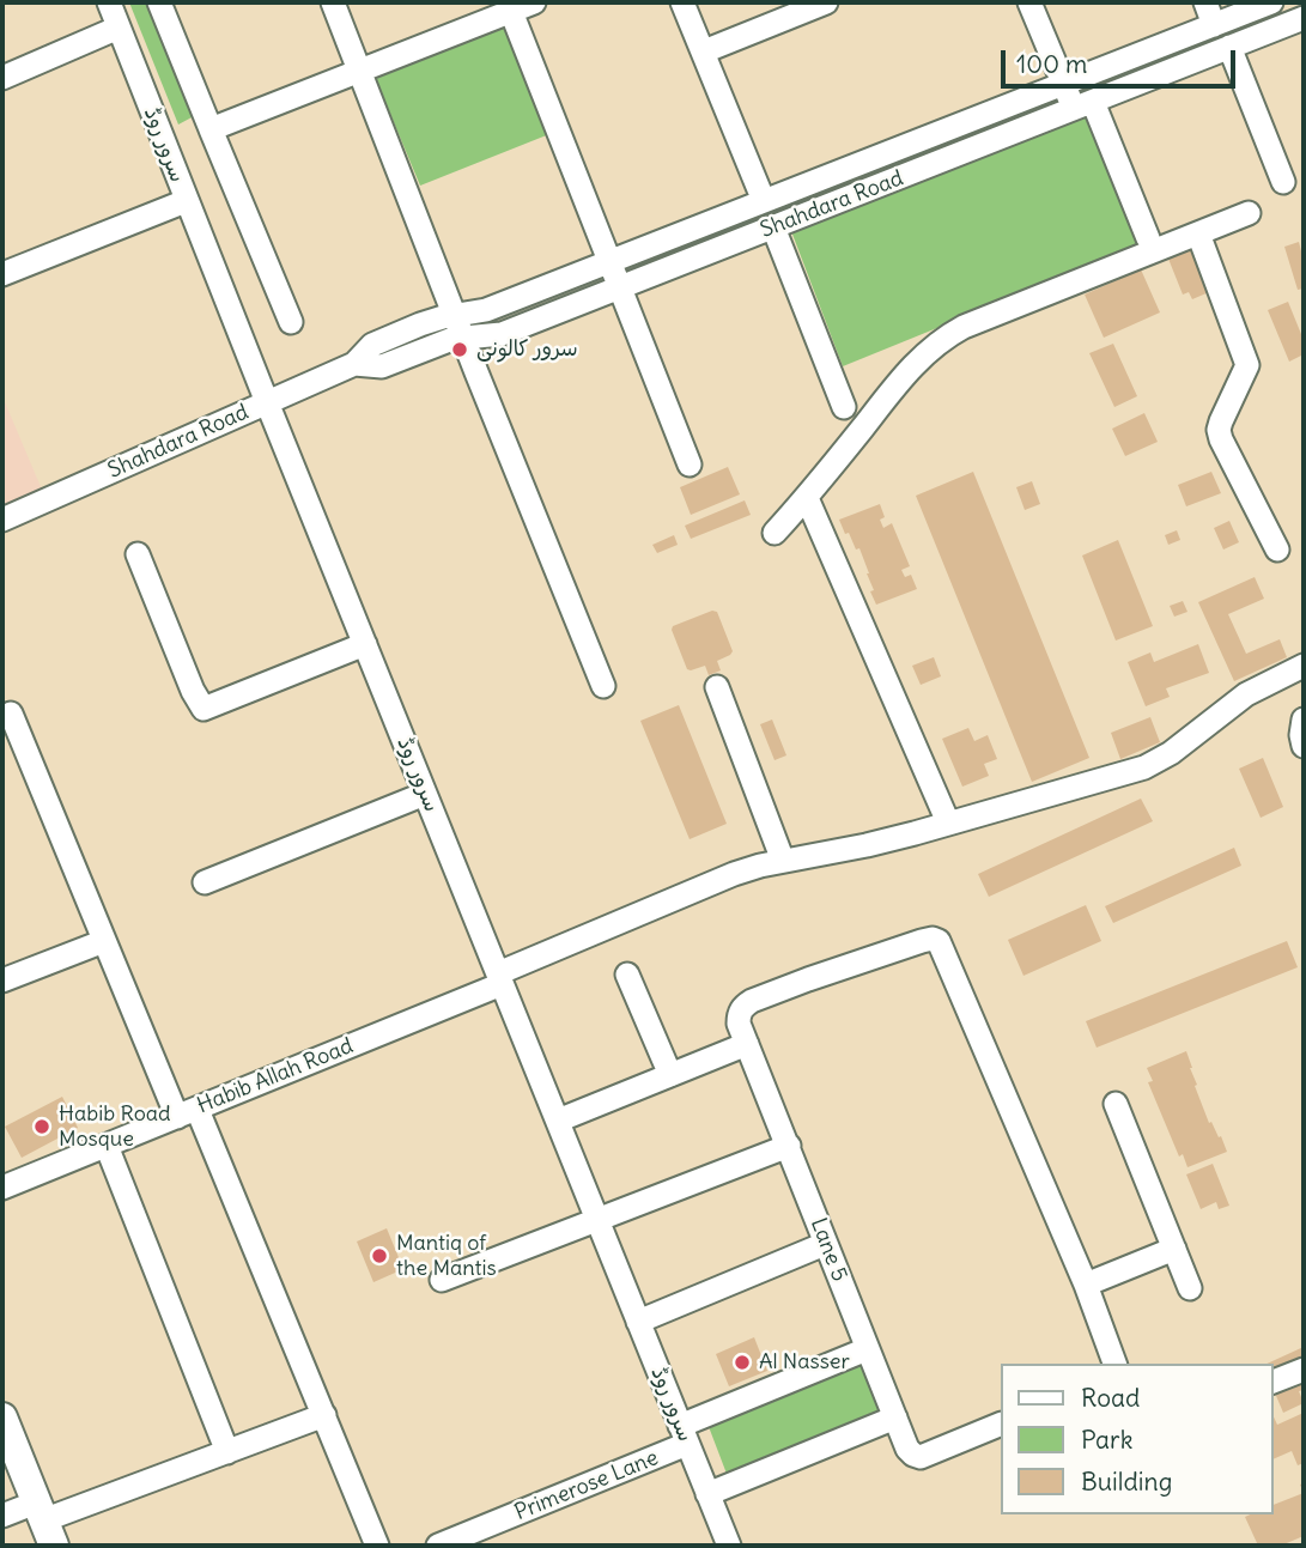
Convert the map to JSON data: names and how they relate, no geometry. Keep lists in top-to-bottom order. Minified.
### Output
{"streets":{"street":["سرور روڈ","Shahdara Road","Habib Allah Road","Lane 5","Primerose Lane"]},"crossings":[["سرور روڈ","Shahdara Road"],["سرور روڈ","Habib Allah Road"],["سرور روڈ","Primerose Lane"],["Lane 5","Primerose Lane"]],"places":["سرور کالونی","Habib Road Mosque","Mantiq of the Mantis","Al Nasser"],"legend":["Road","Park","Building"],"scale_bar":"100 m"}
